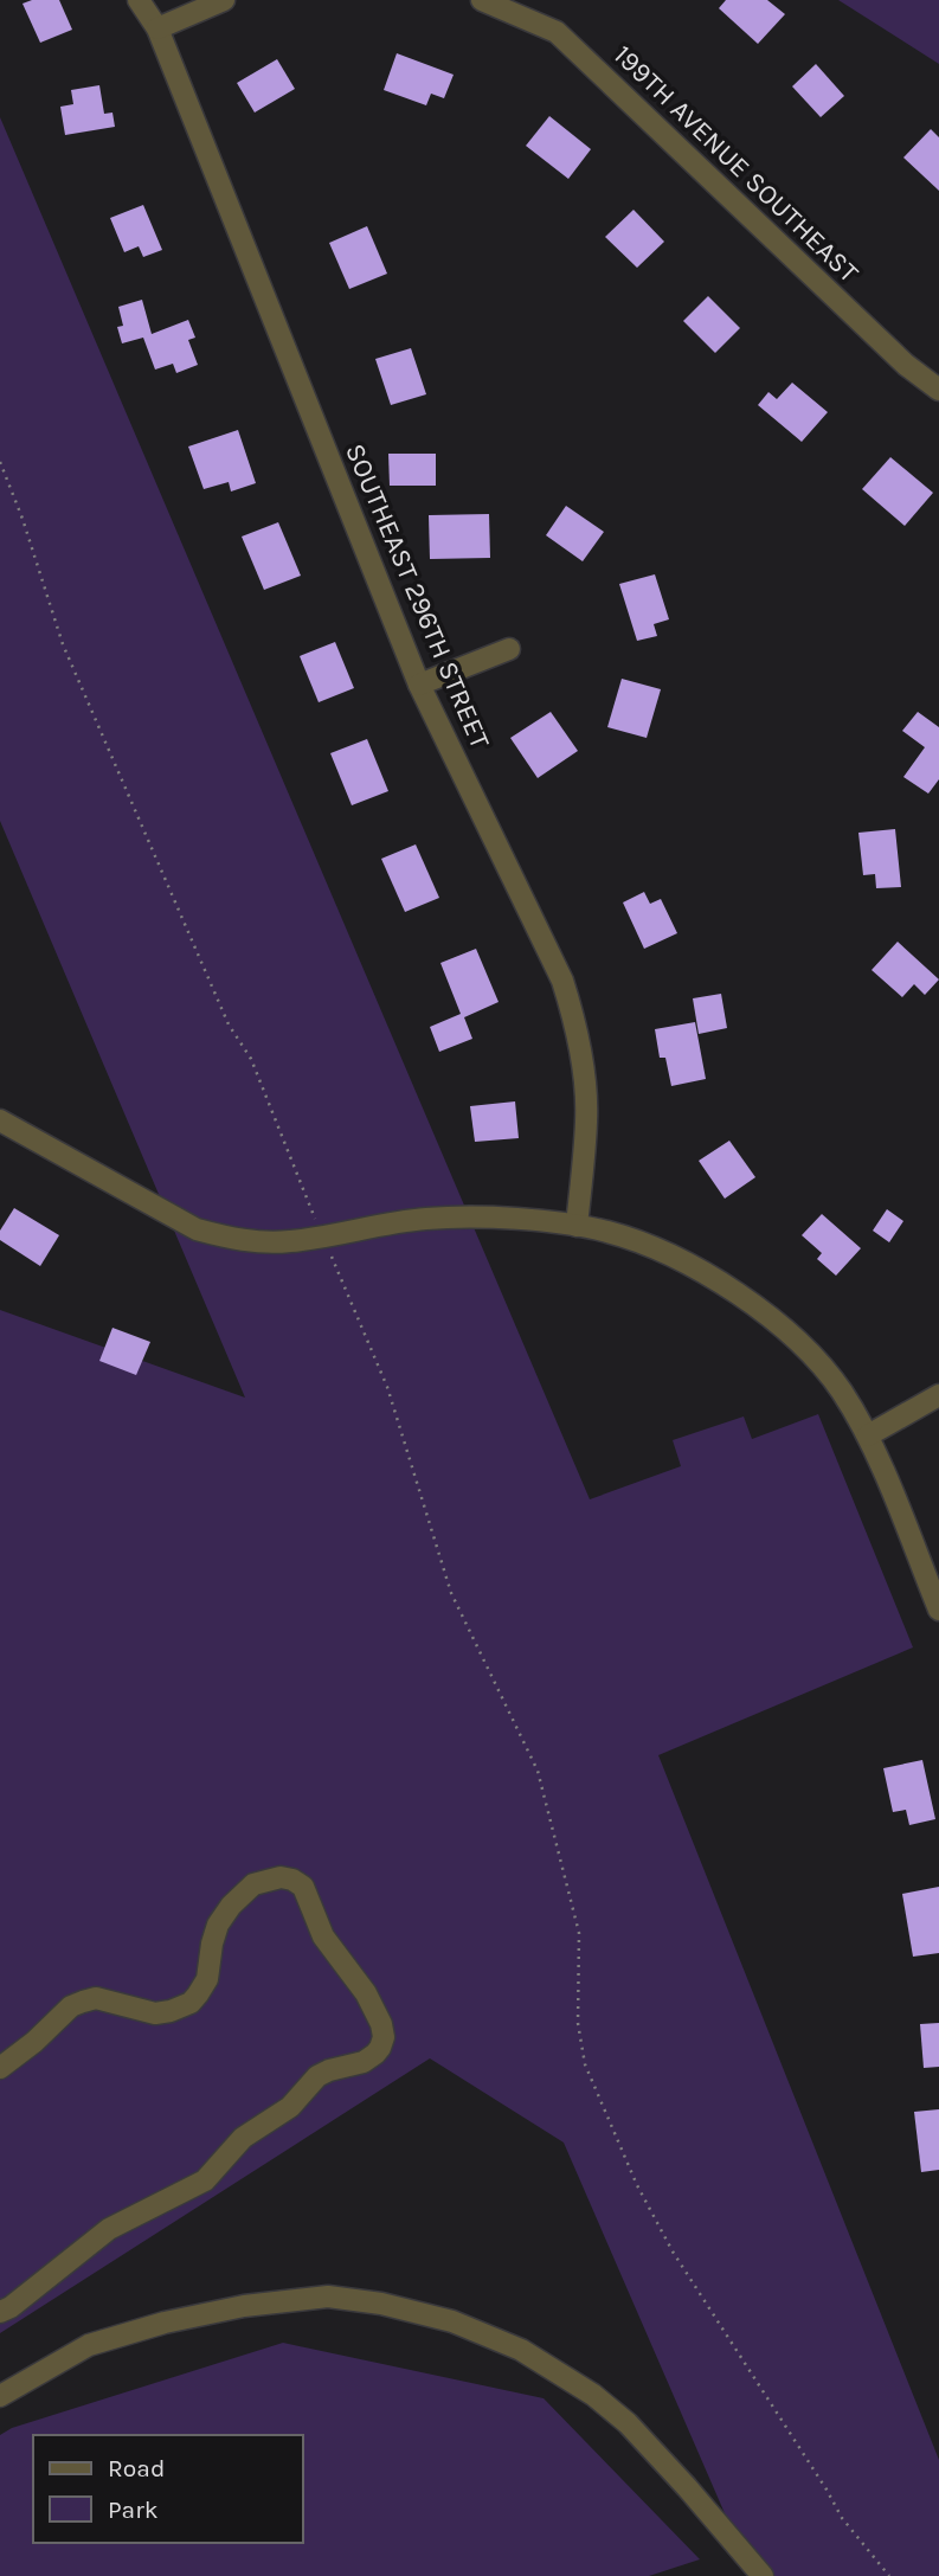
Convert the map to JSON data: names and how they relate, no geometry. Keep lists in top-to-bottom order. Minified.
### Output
{"streets":{"street":["199TH AVENUE SOUTHEAST","SOUTHEAST 296TH STREET"]},"legend":["Road","Park"]}
